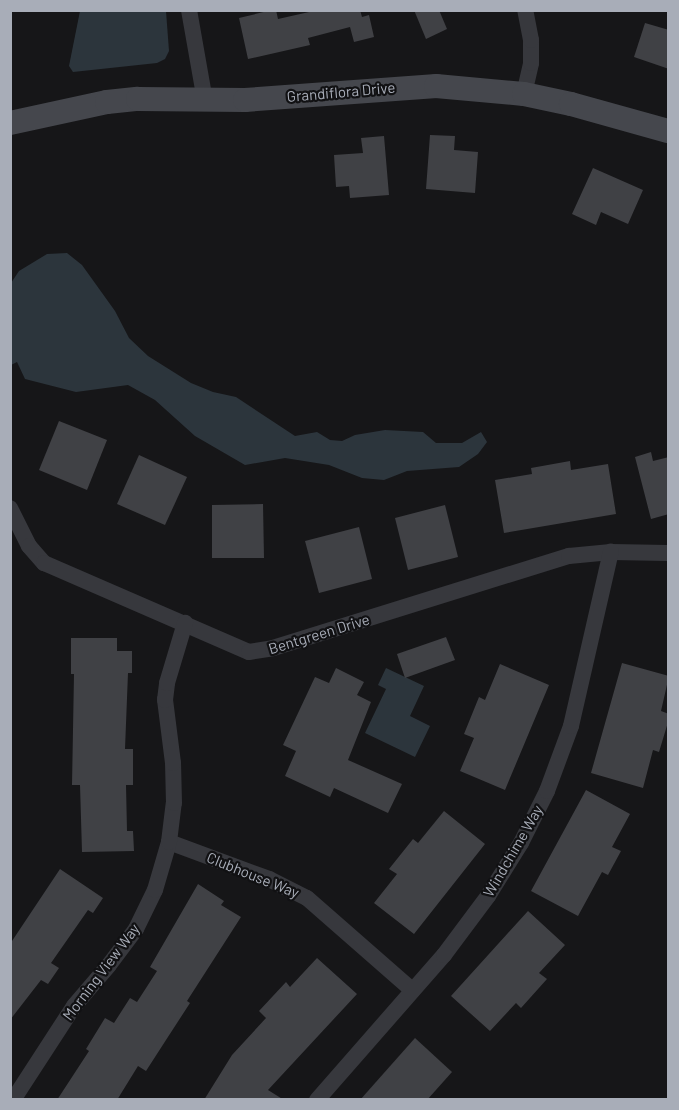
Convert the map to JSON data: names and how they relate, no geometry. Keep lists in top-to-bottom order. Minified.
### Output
{"streets":{"street":["Grandiflora Drive","Bentgreen Drive","Windchime Way","Clubhouse Way","Morning View Way"]},"crossings":[["Bentgreen Drive","Windchime Way"],["Bentgreen Drive","Morning View Way"],["Windchime Way","Clubhouse Way"],["Clubhouse Way","Morning View Way"]]}
